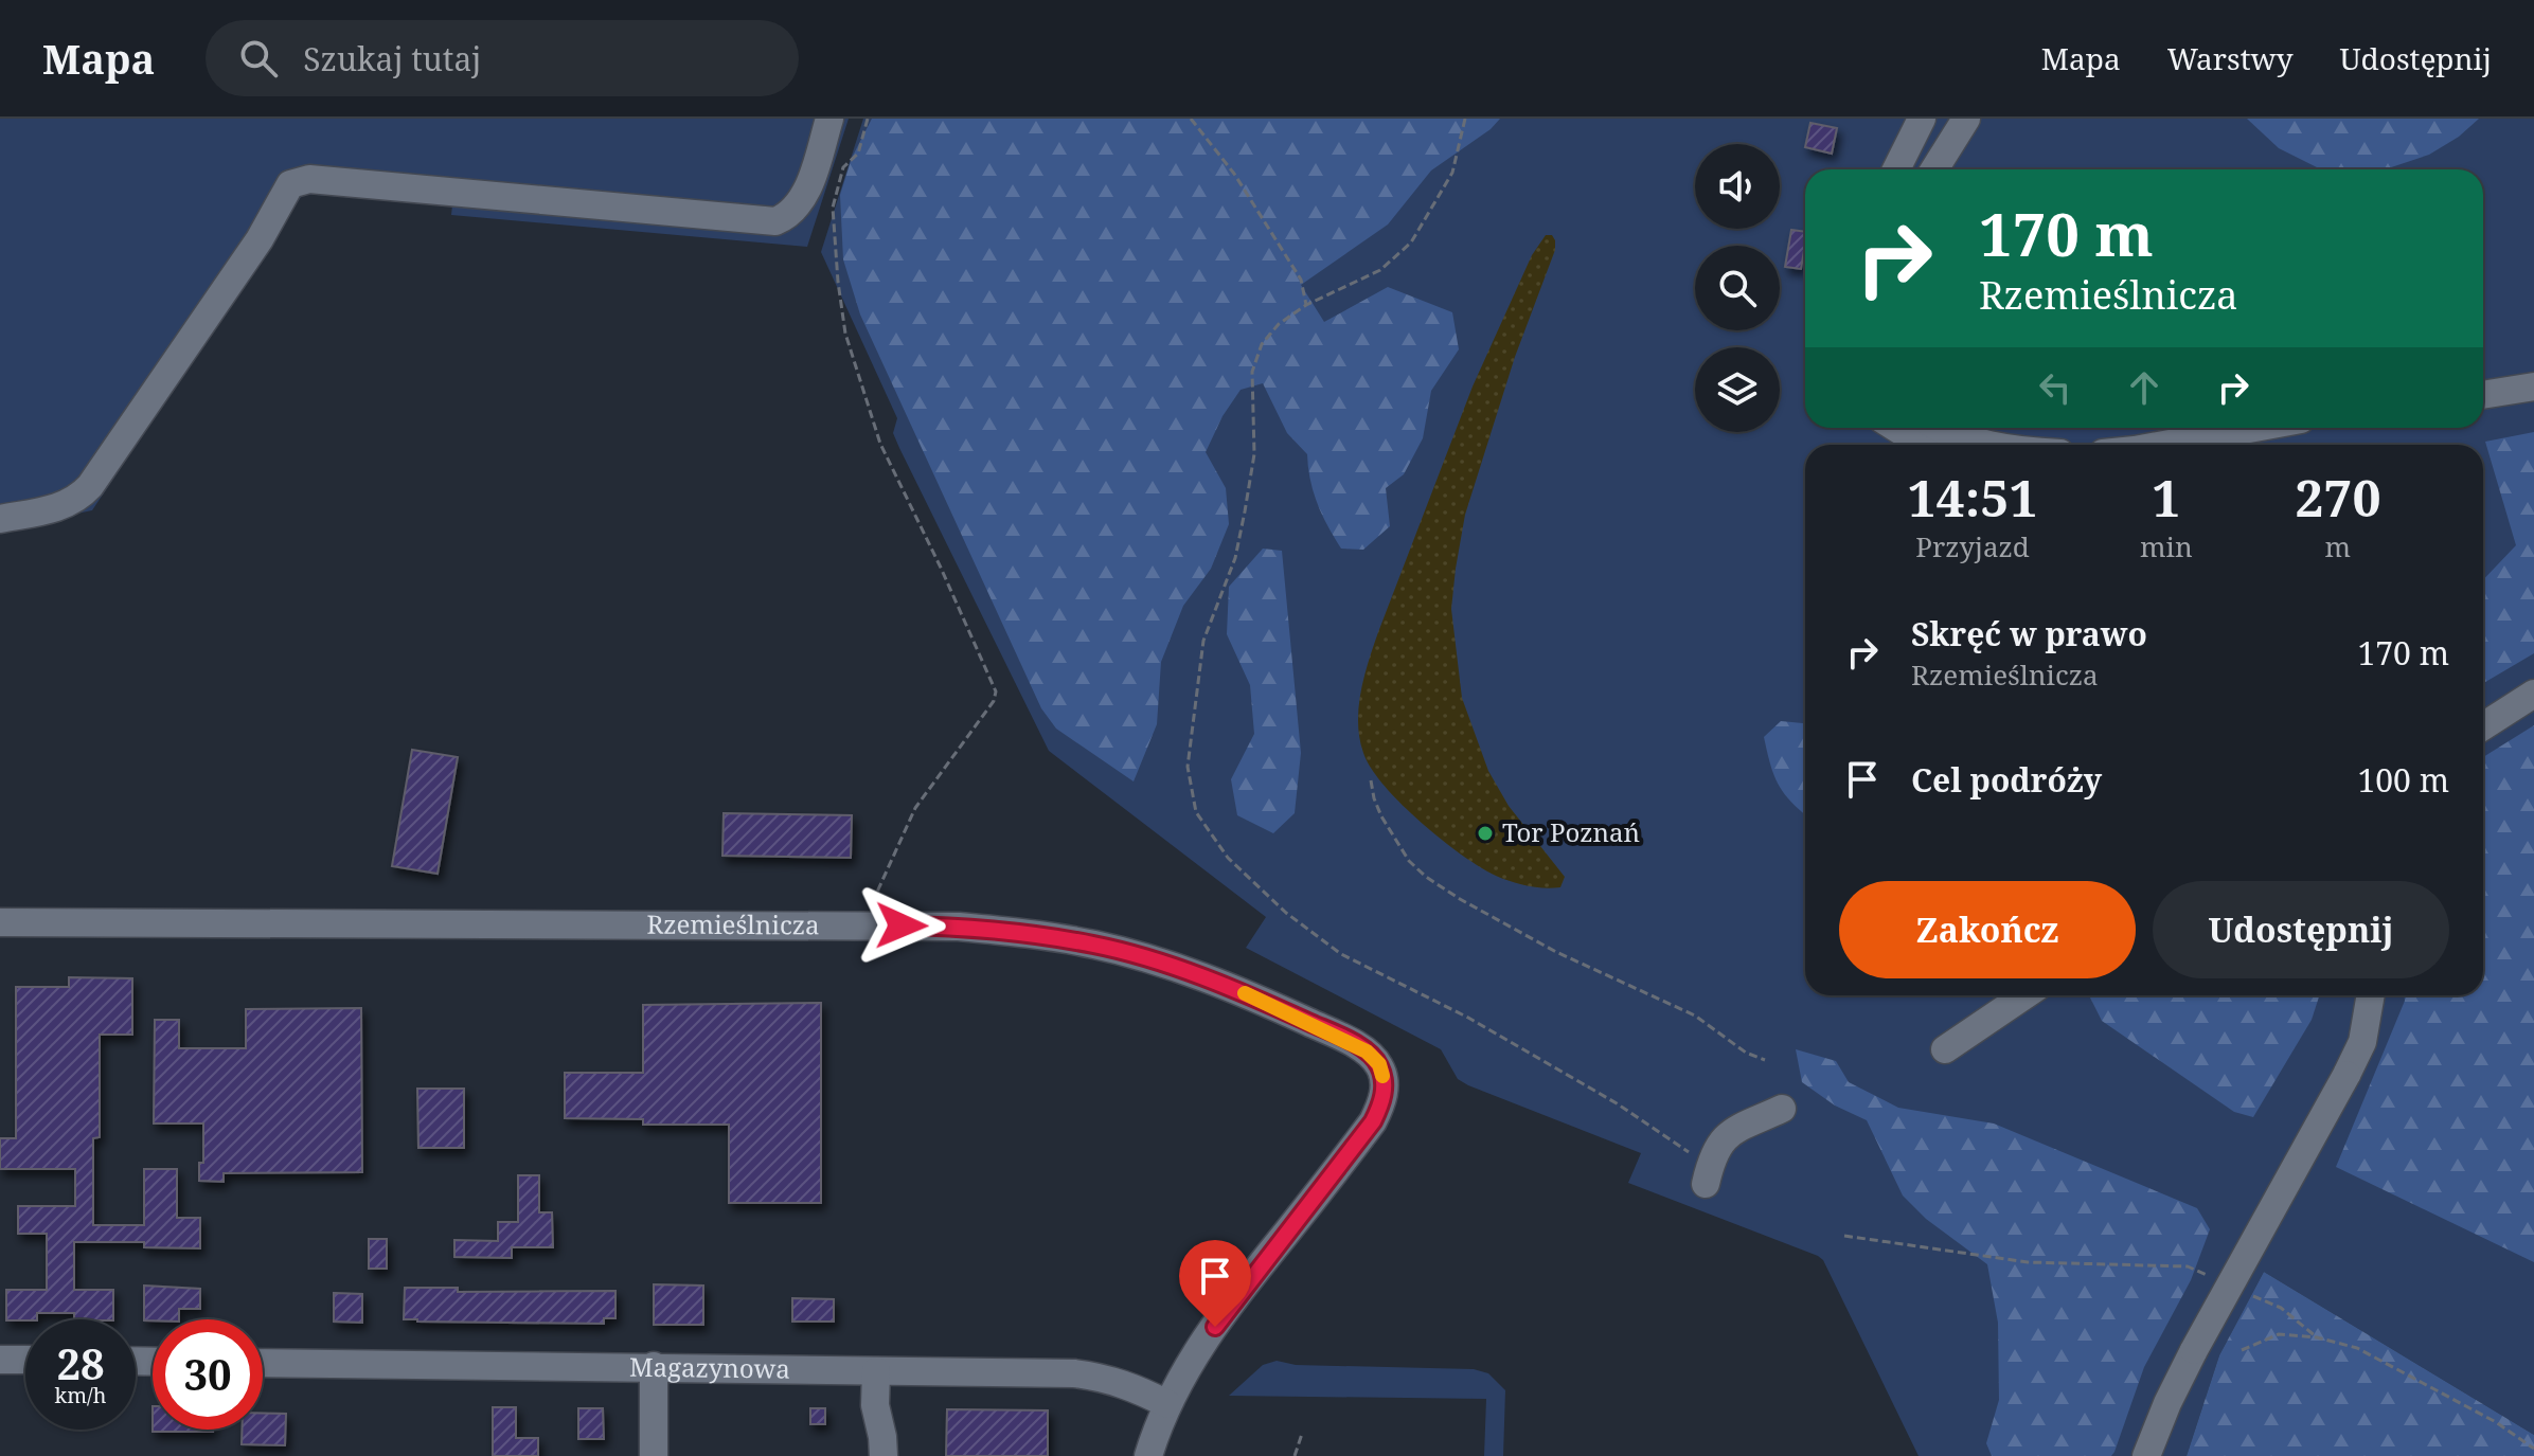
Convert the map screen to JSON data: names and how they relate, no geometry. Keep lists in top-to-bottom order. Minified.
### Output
{"streets":{"street":["Rzemieślnicza","Magazynowa"]},"crossings":[["Rzemieślnicza","Magazynowa"]],"places":["Tor Poznań"],"page":{"header":"Mapa","search":"Szukaj tutaj","nav":["Mapa","Warstwy","Udostępnij"],"turn":["170 m","Rzemieślnicza"],"eta":["14:51","Przyjazd","1","min","270","m"],"list":[{"name":"Skręć w prawo","note":"Rzemieślnicza","value":"170 m"},{"name":"Cel podróży","value":"100 m"}],"buttons":["Zakończ","Udostępnij"],"speed":"28 km/h","limit":"30"}}
